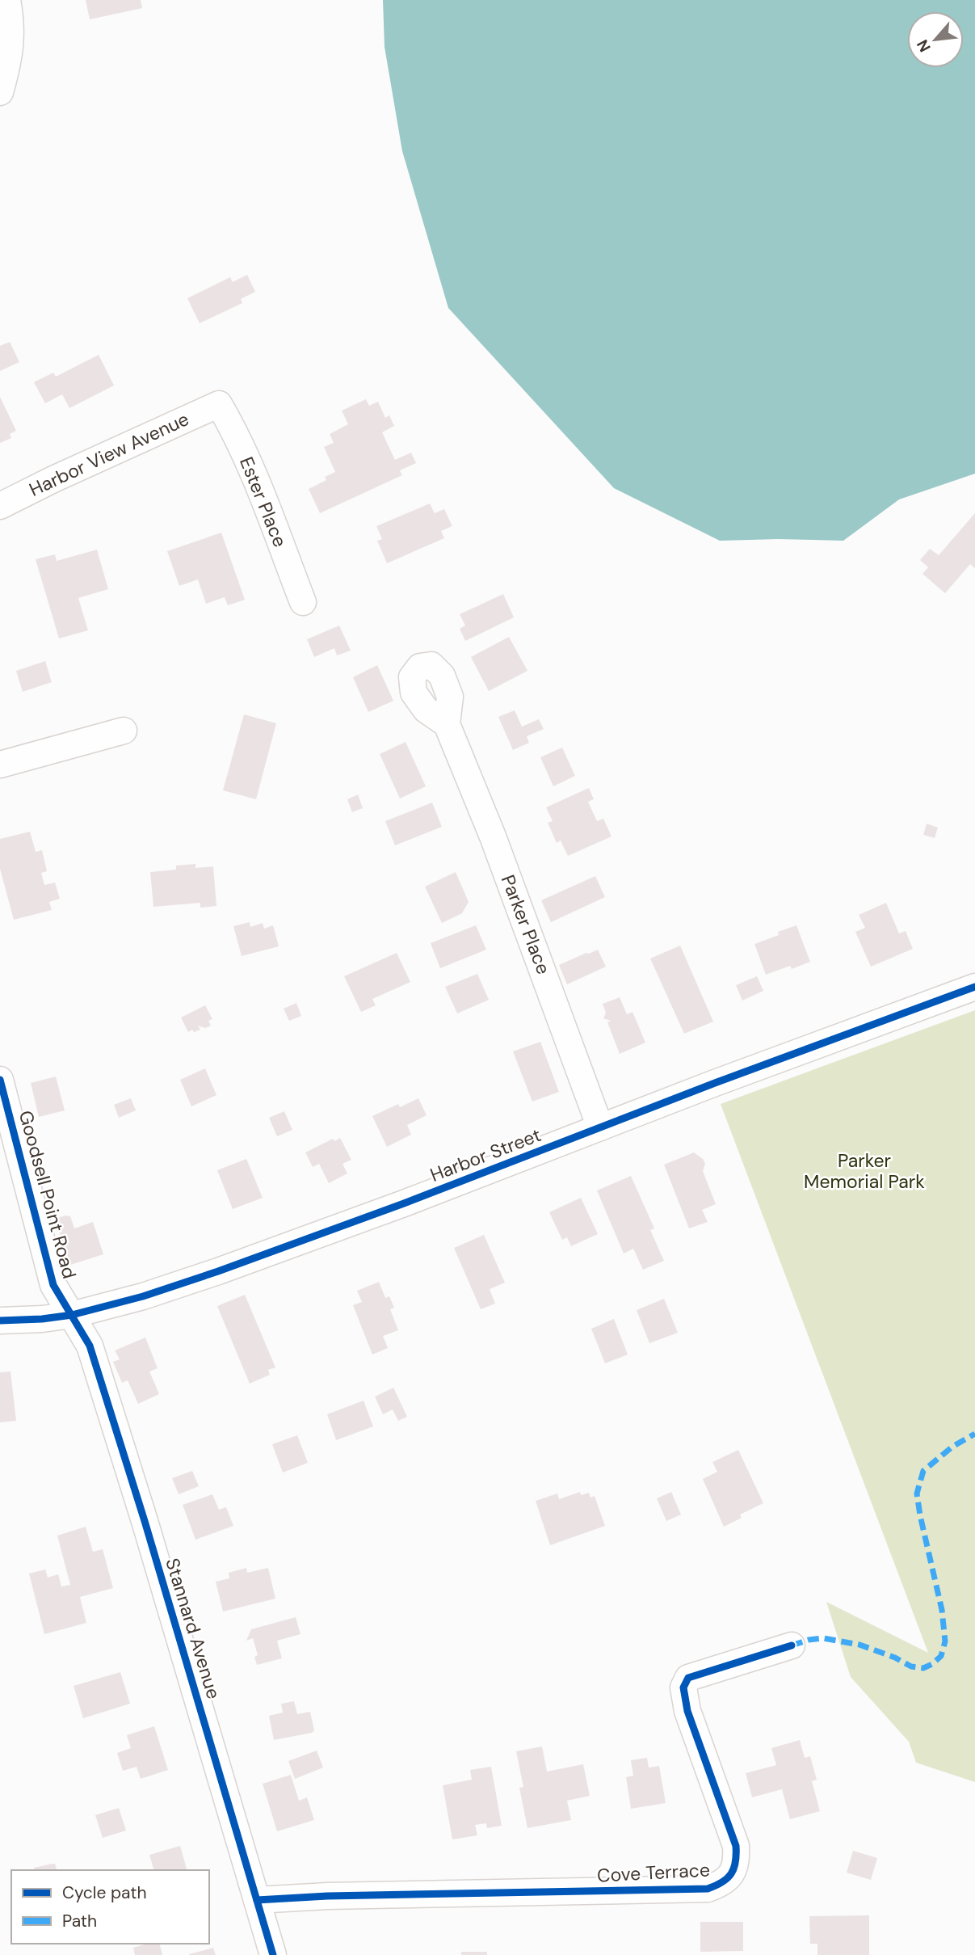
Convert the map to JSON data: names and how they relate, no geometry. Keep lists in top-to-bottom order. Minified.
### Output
{"streets":{"street":["Harbor View Avenue","Ester Place","Parker Place","Harbor Street","Goodsell Point Road","Stannard Avenue","Cove Terrace"]},"crossings":[["Harbor View Avenue","Ester Place"],["Parker Place","Harbor Street"],["Harbor Street","Goodsell Point Road"],["Harbor Street","Stannard Avenue"],["Goodsell Point Road","Stannard Avenue"],["Stannard Avenue","Cove Terrace"]],"parks":["Parker Memorial Park"],"legend":["Cycle path","Path"],"north":"bottom left"}
